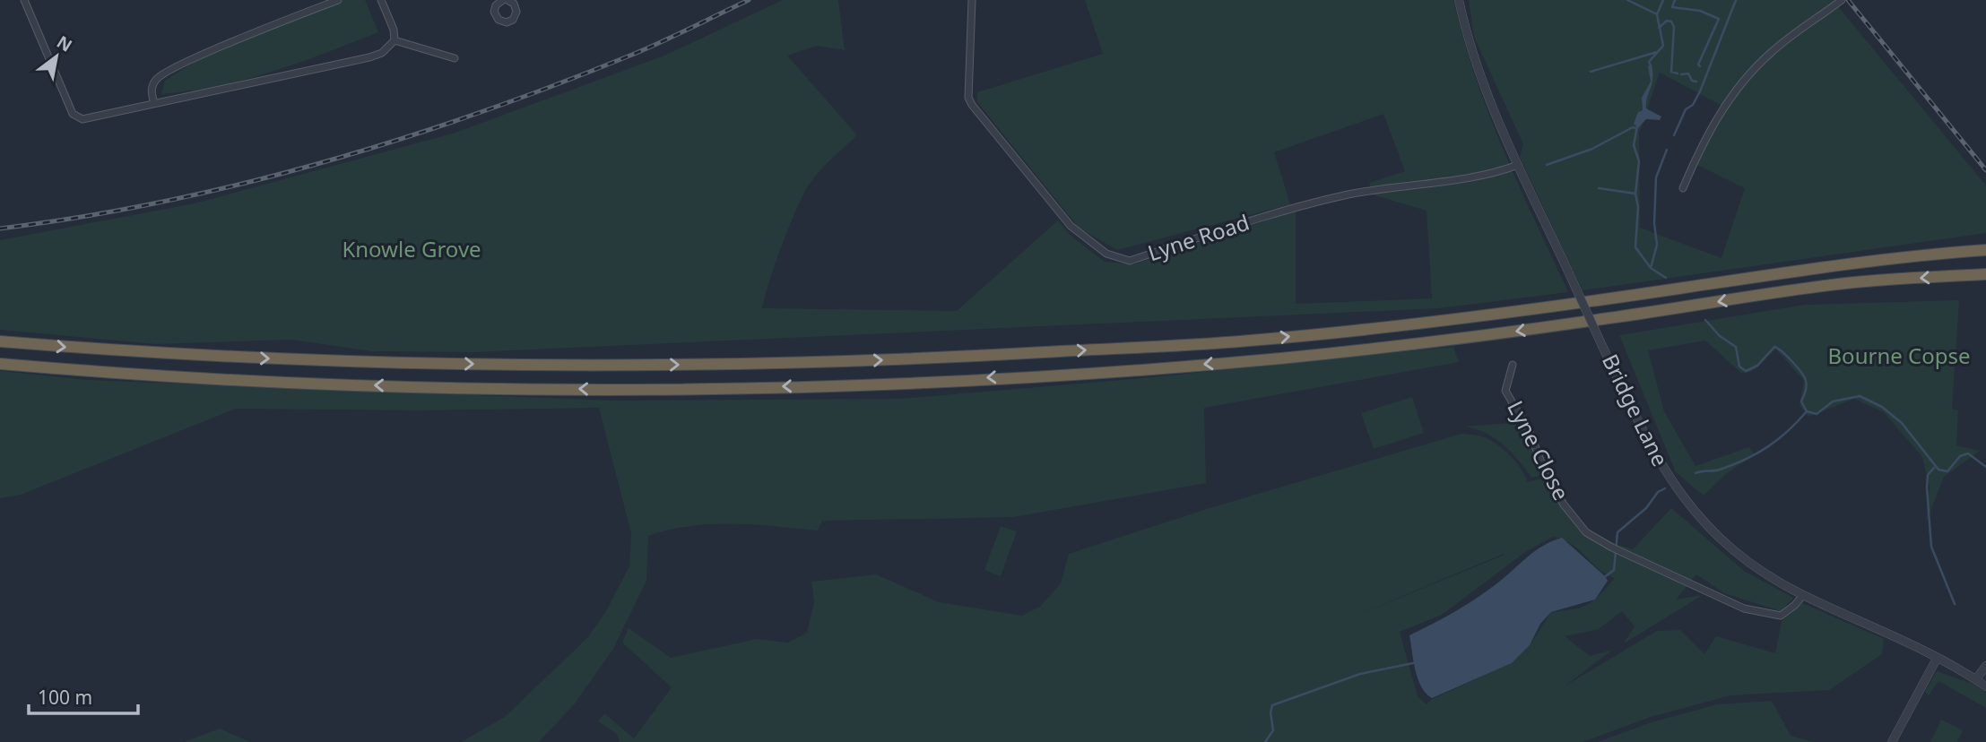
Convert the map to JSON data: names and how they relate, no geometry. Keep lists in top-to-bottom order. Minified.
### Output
{"streets":{"street":["Lyne Road","Bridge Lane","Lyne Close"]},"crossings":[["Lyne Road","Bridge Lane"],["Bridge Lane","Lyne Close"]],"parks":["Knowle Grove","Bourne Copse"],"scale_bar":"100 m","north":"top right"}
